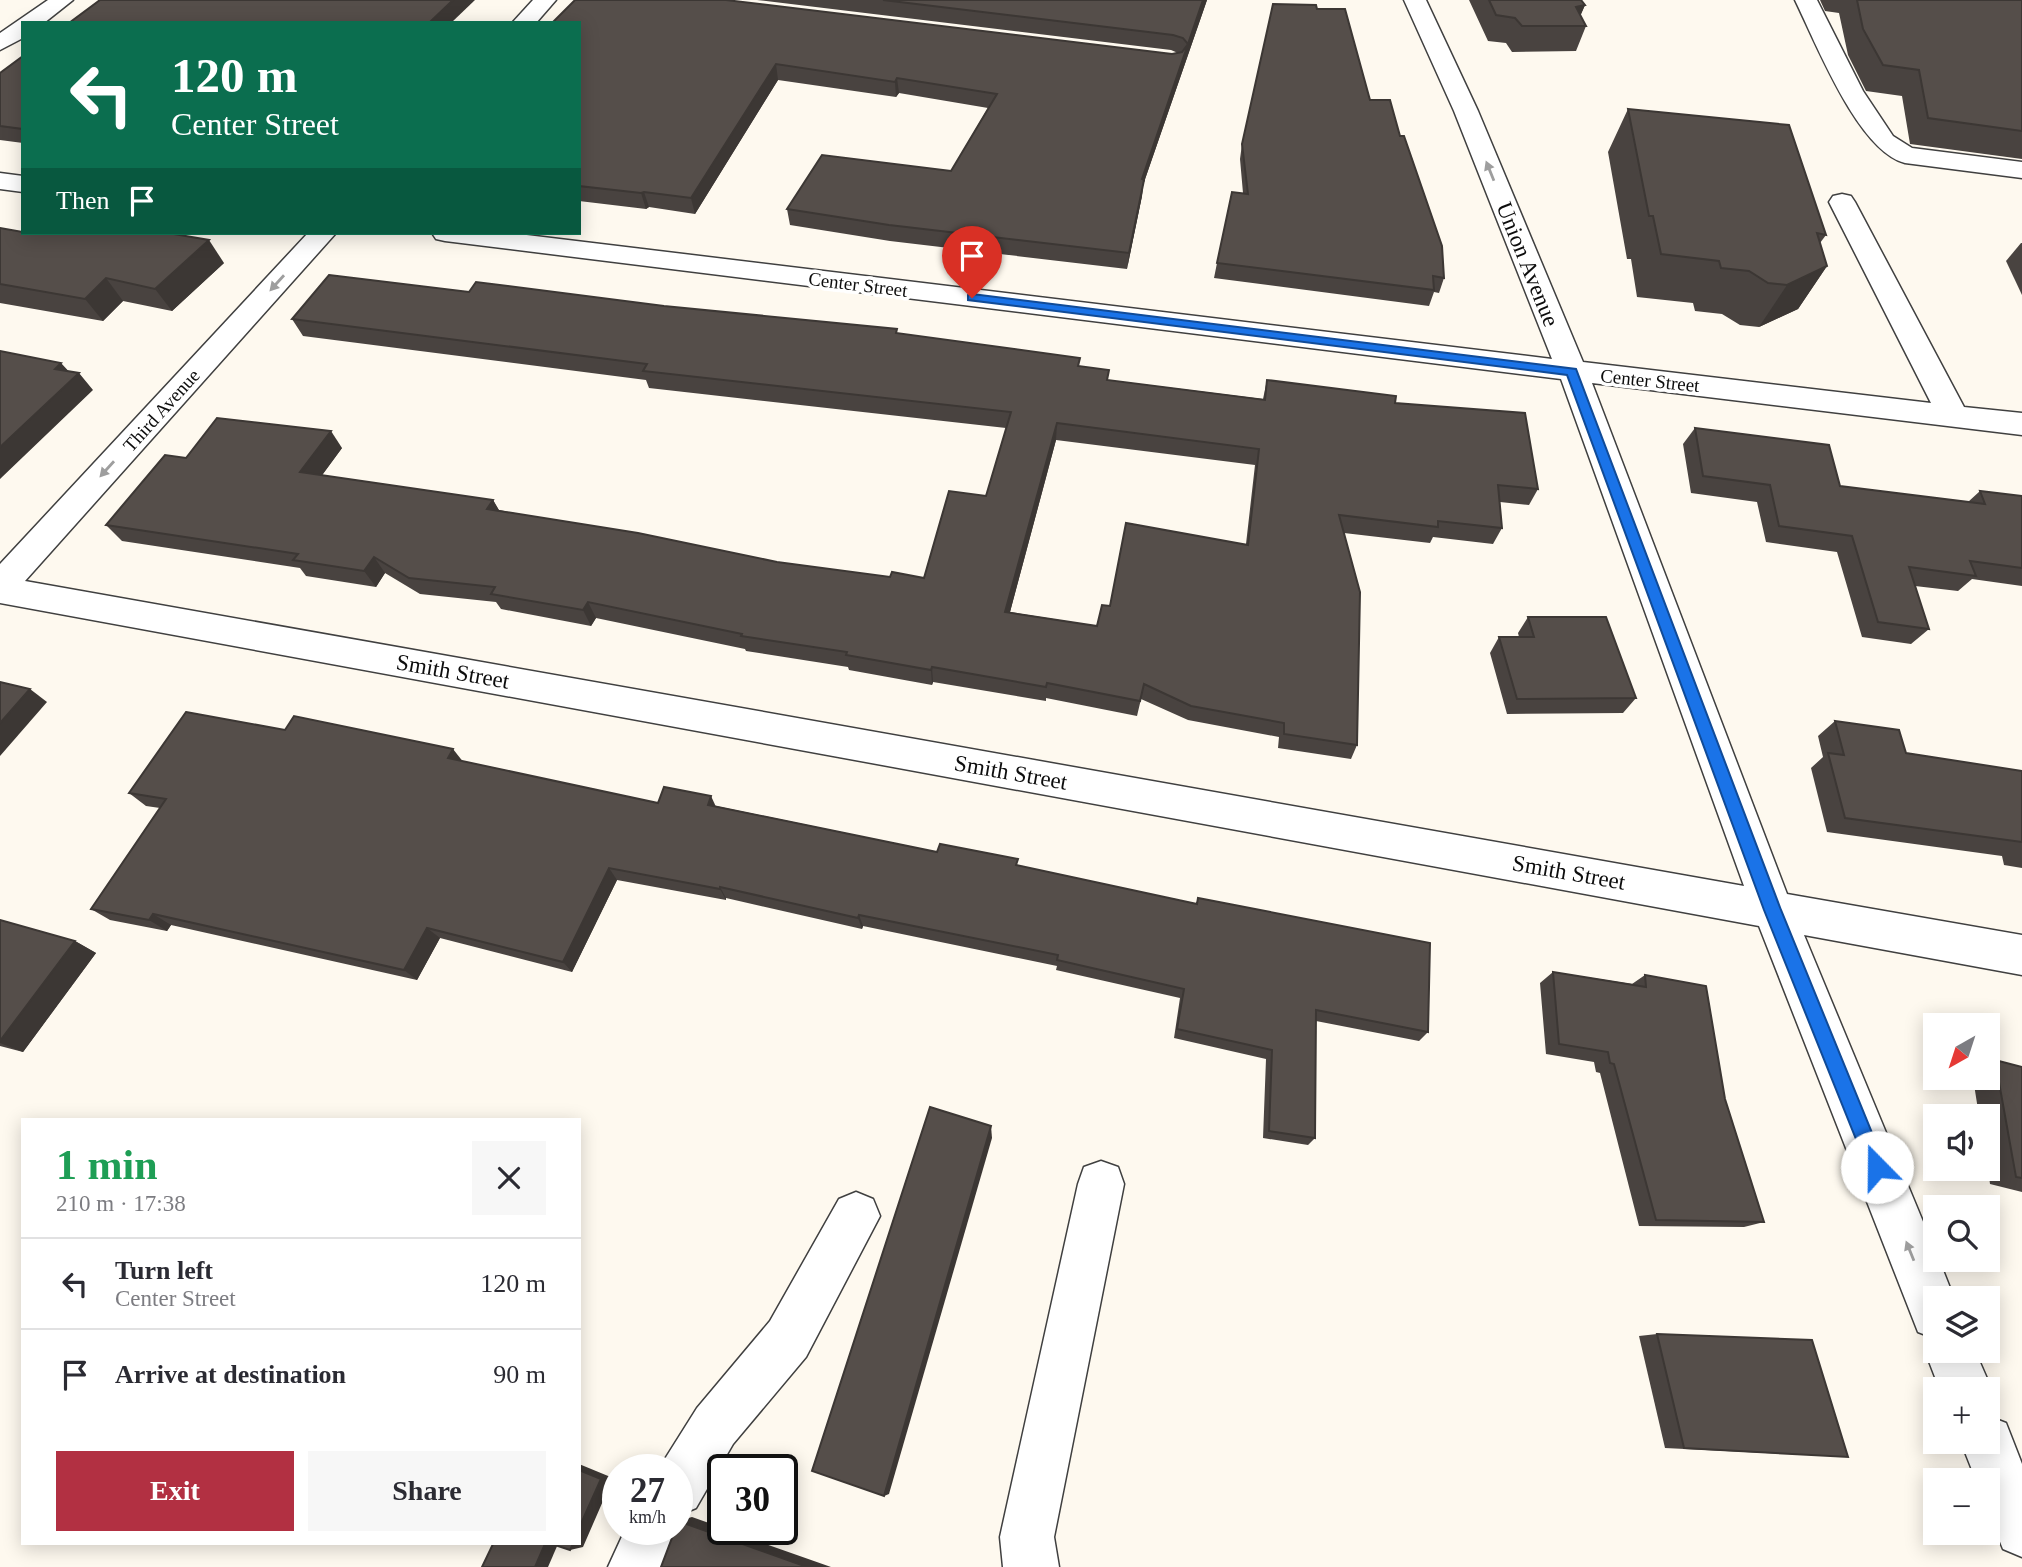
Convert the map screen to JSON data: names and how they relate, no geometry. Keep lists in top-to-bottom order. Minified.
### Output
{"streets":{"street":["Union Avenue","Center Street","Third Avenue","Smith Street"]},"crossings":[["Union Avenue","Center Street"],["Union Avenue","Smith Street"],["Third Avenue","Smith Street"]],"one_way":["Union Avenue","Third Avenue"],"north":"bottom left","page":{"turn":["120 m","Center Street"],"then":"Then","map_buttons":["+","−"],"heading":["1 min","210 m · 17:38"],"list":[{"name":"Turn left","note":"Center Street","value":"120 m"},{"name":"Arrive at destination","value":"90 m"}],"buttons":["Exit","Share"],"speed":"27 km/h","limit":"30"}}
